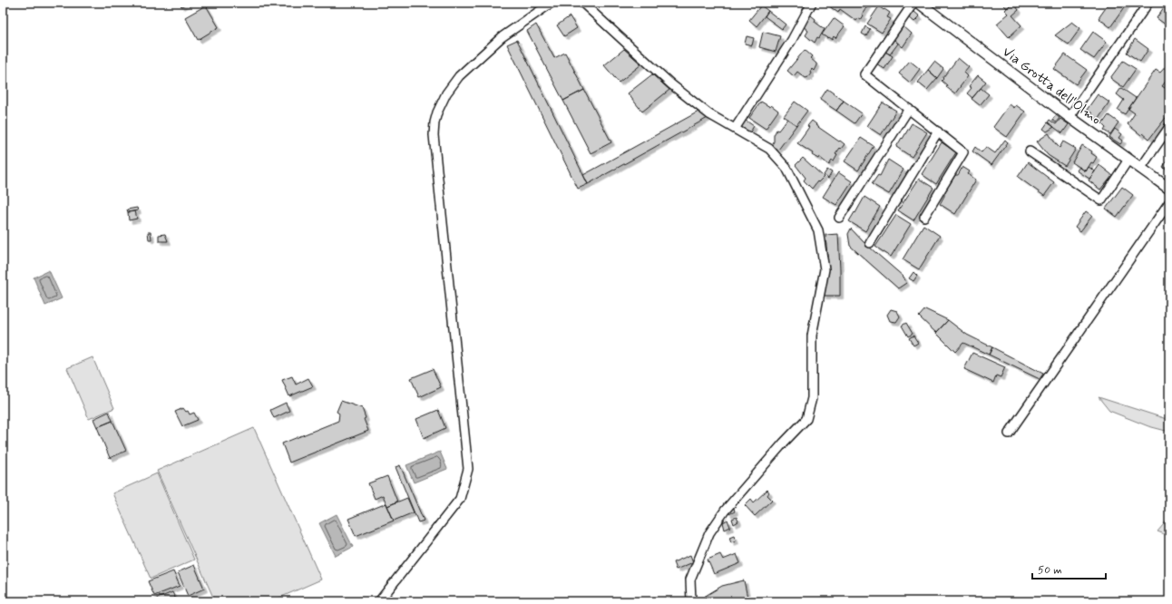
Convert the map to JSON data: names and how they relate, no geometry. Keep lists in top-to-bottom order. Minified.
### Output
{"streets":{"street":["Via Grotta dell'Olmo"]},"scale_bar":"50 m"}
